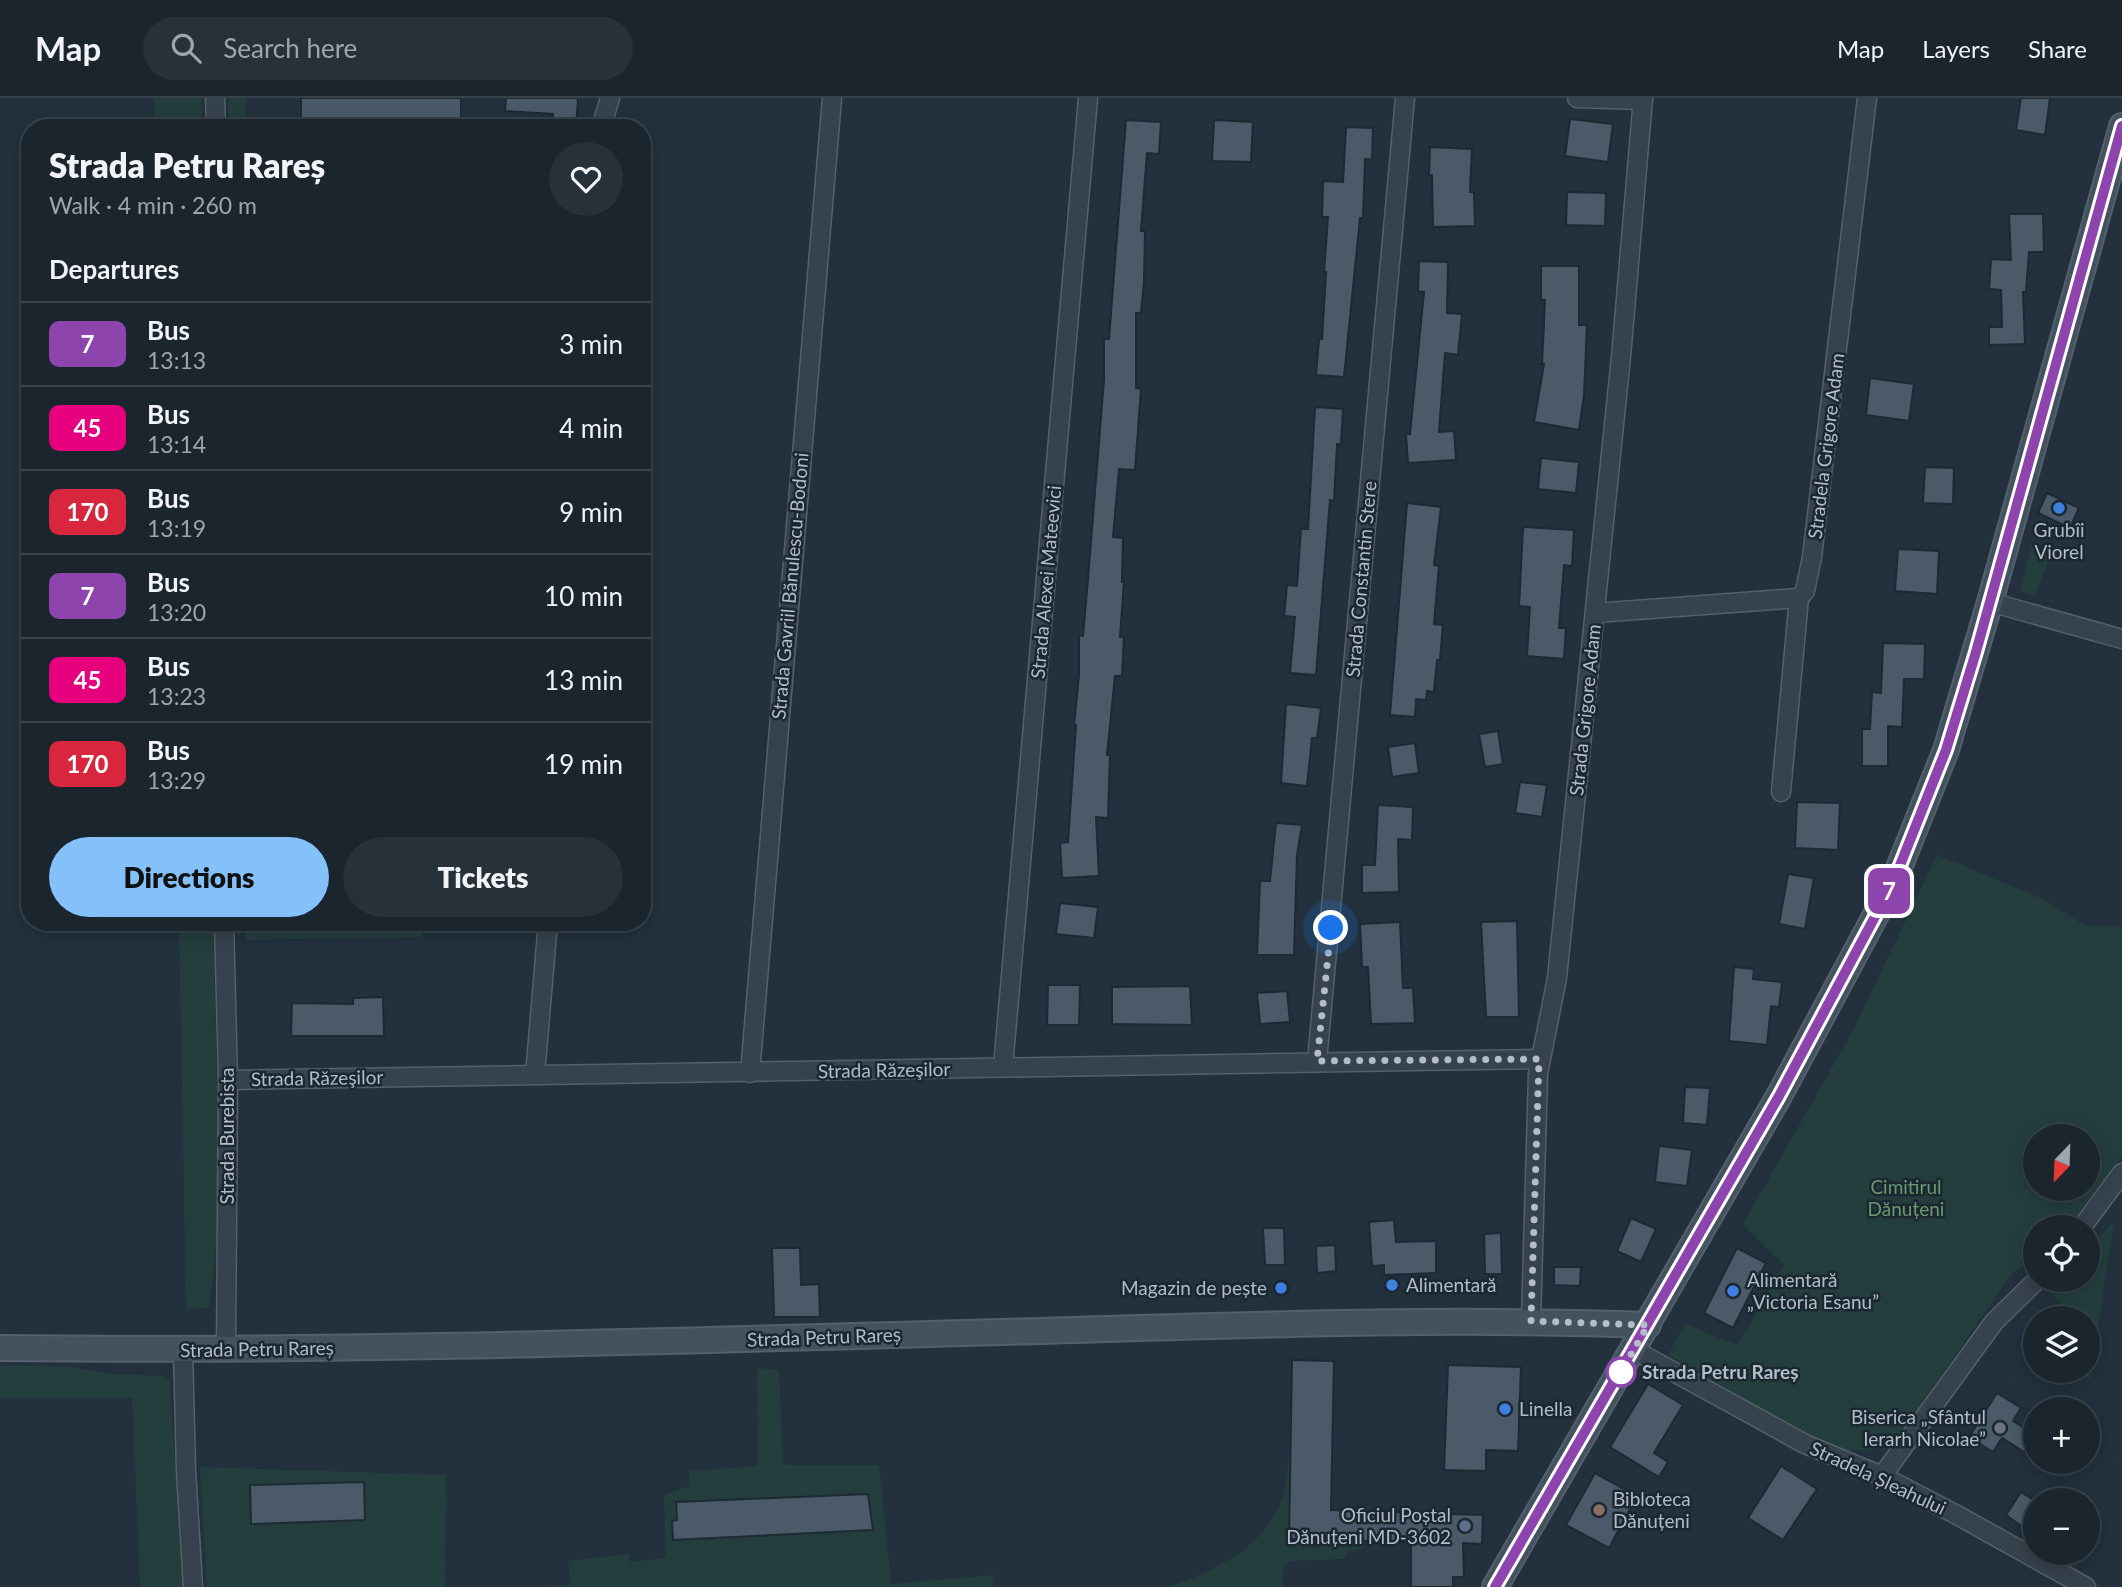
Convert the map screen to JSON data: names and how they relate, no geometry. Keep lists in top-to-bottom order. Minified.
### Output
{"streets":{"main road":["Strada Petru Rareș"],"street":["Stradela Grigore Adam","Strada Constantin Stere","Strada Alexei Mateevici","Strada Gavriil Bănulescu-Bodoni","Strada Grigore Adam","Strada Răzeşilor","Strada Burebista","Stradela Șleahului"]},"crossings":[["Strada Constantin Stere","Strada Răzeşilor"],["Strada Alexei Mateevici","Strada Răzeşilor"],["Strada Gavriil Bănulescu-Bodoni","Strada Răzeşilor"],["Strada Grigore Adam","Strada Răzeşilor"],["Strada Grigore Adam","Strada Petru Rareș"],["Strada Răzeşilor","Strada Burebista"],["Strada Burebista","Strada Petru Rareș"]],"parks":["Cimitirul Dănuțeni"],"places":["Grubîi Viorel","Alimentară","Magazin de pește","Alimentară „Victoria Esanu”","Strada Petru Rareș","Linella","Biserica „Sfântul Ierarh Nicolae”","Bibloteca Dănuțeni","Oficiul Poștal Dănuțeni MD-3602"],"lines":["bus line 7"],"north":"bottom left","page":{"header":"Map","search":"Search here","nav":["Map","Layers","Share"],"on_map":"7","heading":[["Strada Petru Rareș","Walk · 4 min · 260 m"],"Departures"],"list":[{"mark":"7","name":"Bus","note":"13:13","value":"3 min"},{"mark":"45","name":"Bus","note":"13:14","value":"4 min"},{"mark":"170","name":"Bus","note":"13:19","value":"9 min"},{"mark":"7","name":"Bus","note":"13:20","value":"10 min"},{"mark":"45","name":"Bus","note":"13:23","value":"13 min"},{"mark":"170","name":"Bus","note":"13:29","value":"19 min"}],"buttons":["Directions","Tickets"],"map_buttons":["+","−"]}}
